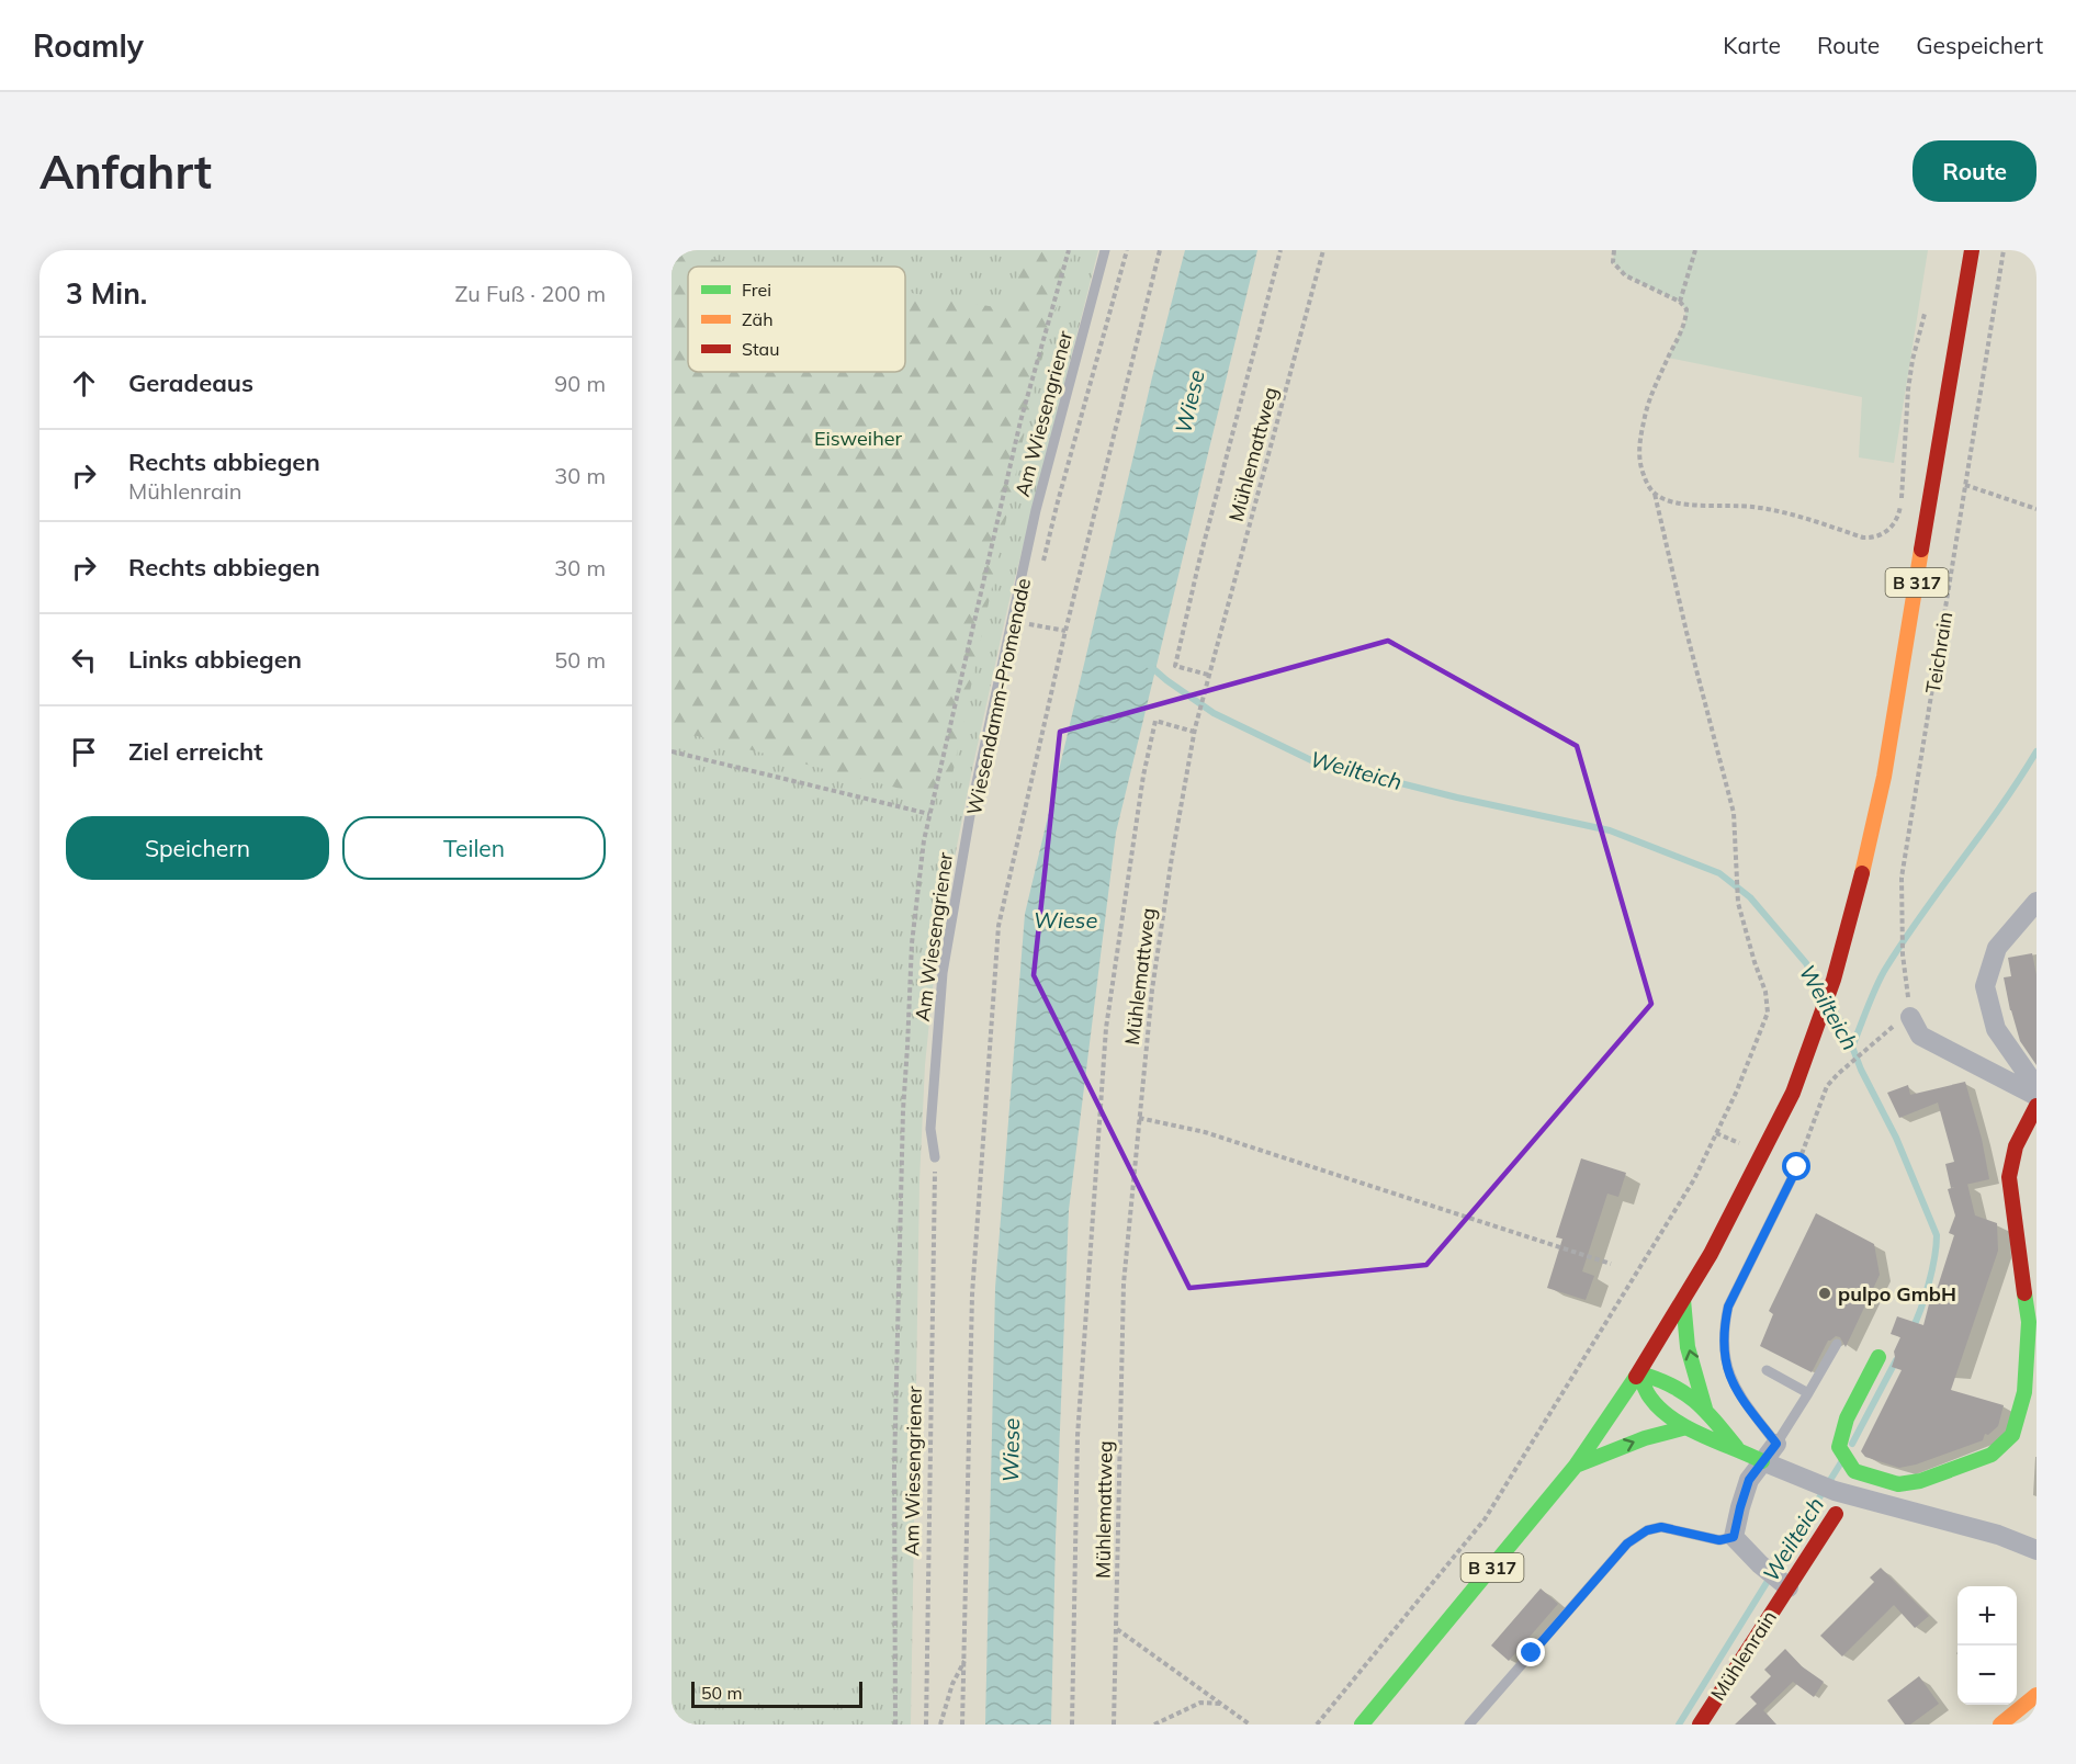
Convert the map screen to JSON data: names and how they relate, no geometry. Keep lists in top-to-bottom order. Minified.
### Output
{"streets":{"main road":["B 317","Mühlenrain"],"lane":["Am Wiesengriener"],"path":["Mühlemattweg","Teichrain","Wiesendamm-Promenade"]},"water":["Wiese","Weilteich"],"parks":["Eisweiher"],"places":["pulpo GmbH"],"legend":["Frei","Zäh","Stau"],"scale_bar":"50 m","page":{"header":"Roamly","nav":["Karte","Route","Gespeichert"],"buttons":["Route",["Speichern","Teilen"]],"title":"Anfahrt","heading":["3 Min.","Zu Fuß · 200 m"],"list":[["Geradeaus","90 m"],["Rechts abbiegen","Mühlenrain","30 m"],["Rechts abbiegen","30 m"],["Links abbiegen","50 m"],"Ziel erreicht"],"map_buttons":["+","−"],"scale":"50 m"}}
